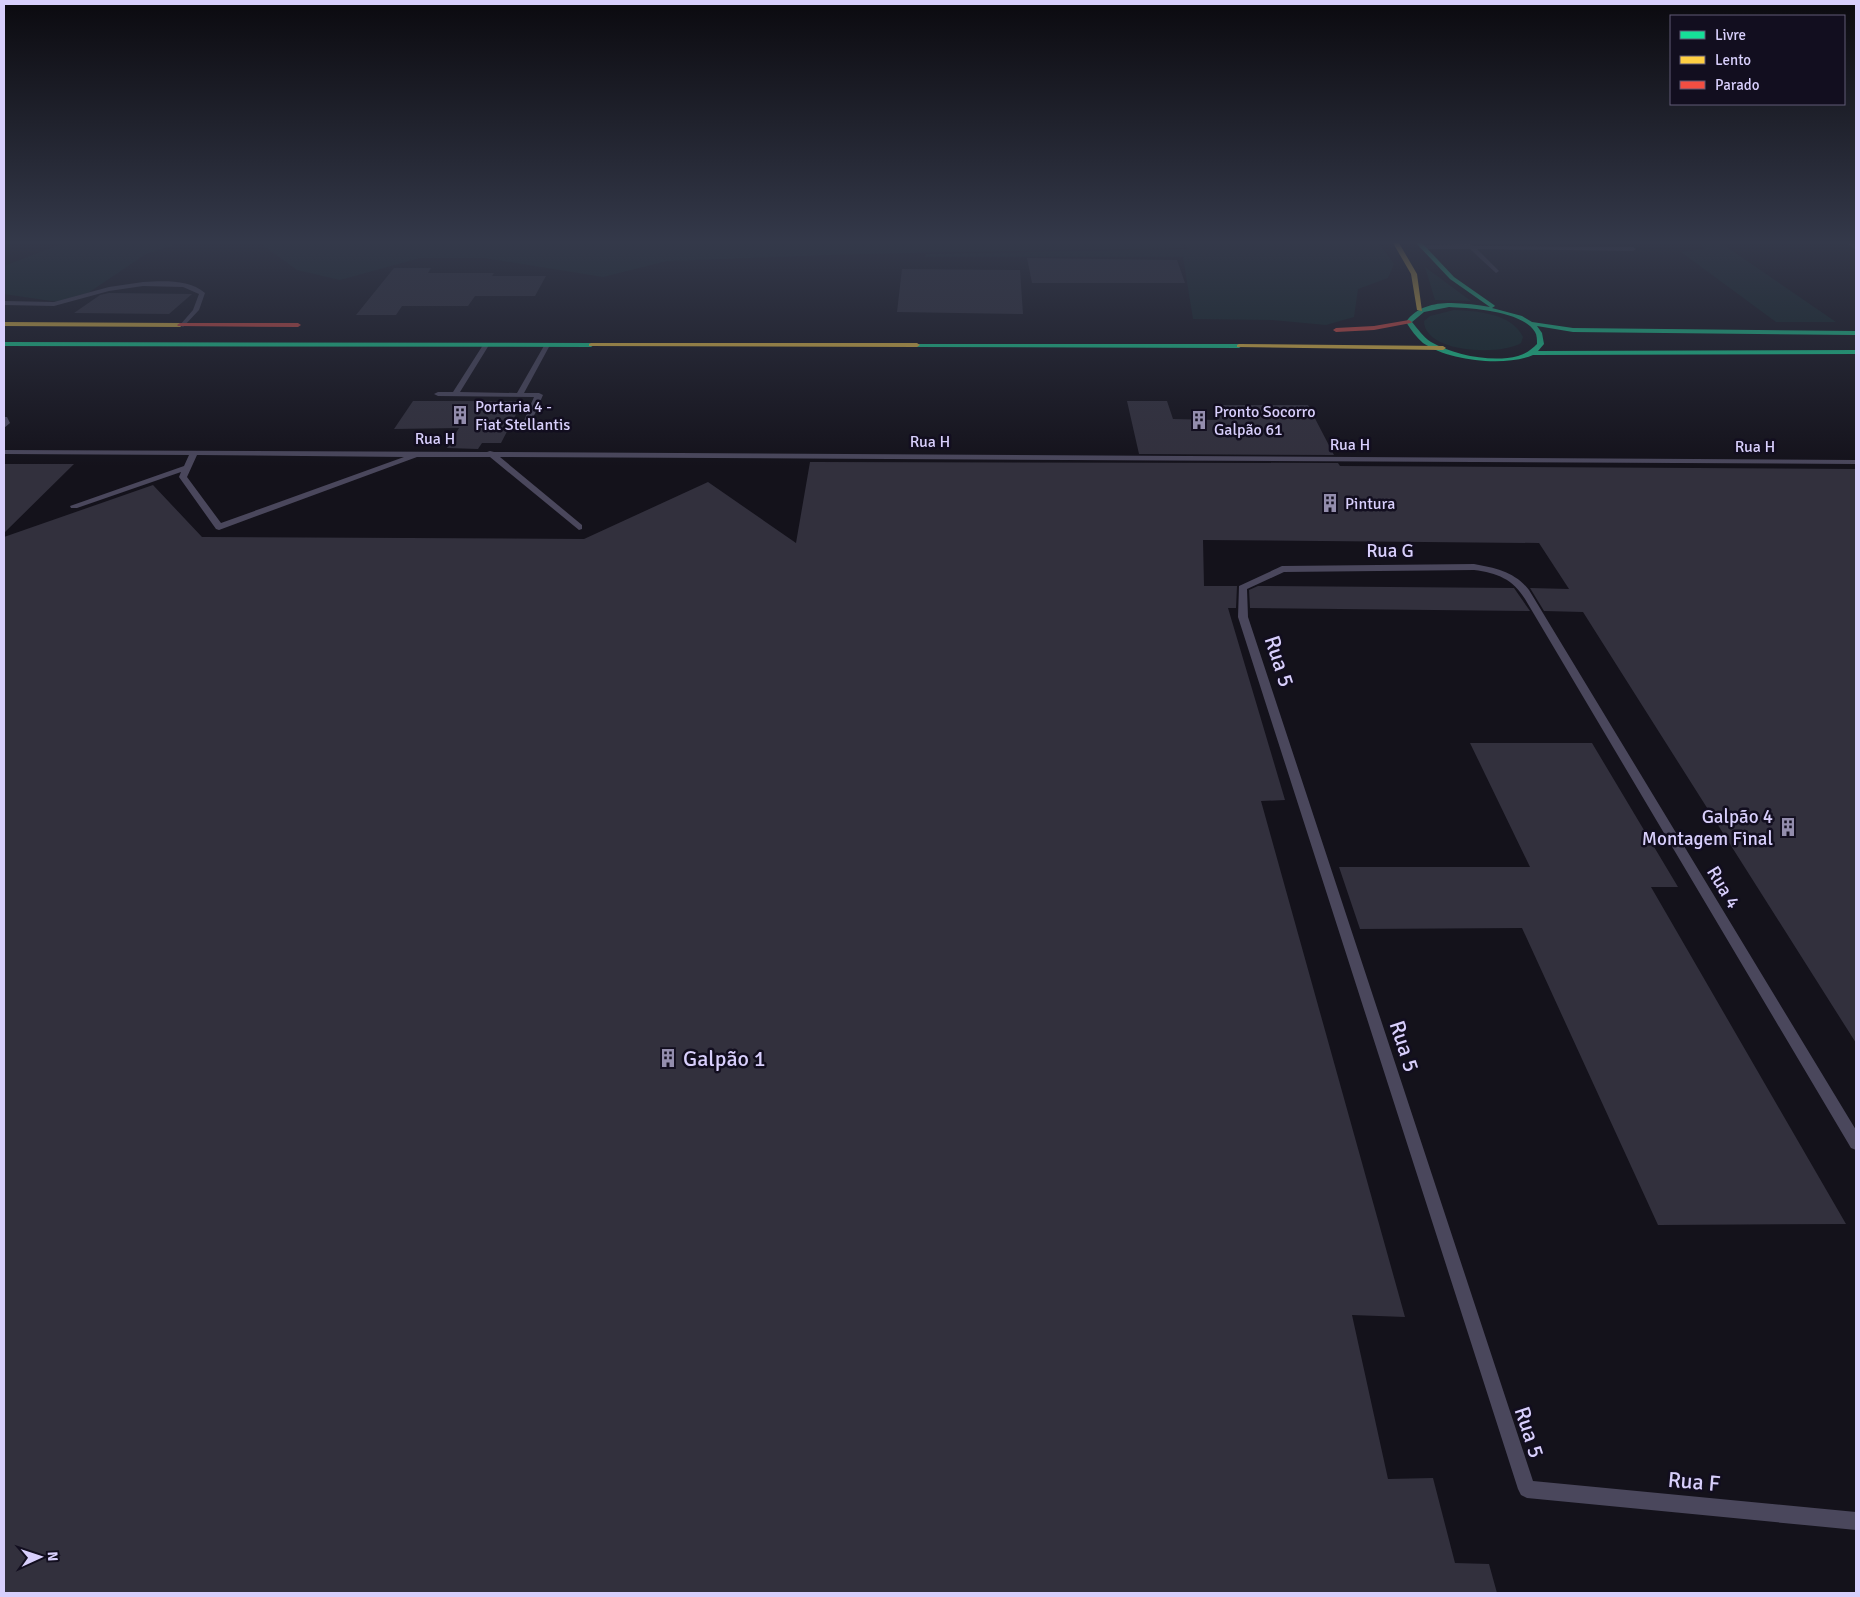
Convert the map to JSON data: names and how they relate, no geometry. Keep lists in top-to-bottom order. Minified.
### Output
{"streets":{"lane":["Rua H","Rua G","Rua 5","Rua 4","Rua F"]},"crossings":[["Rua G","Rua 5"],["Rua G","Rua 4"],["Rua 5","Rua F"]],"places":{"building":["Portaria 4 - Fiat Stellantis","Pronto Socorro Galpão 61","Pintura","Galpão 4 Montagem Final","Galpão 1"]},"legend":["Livre","Lento","Parado"],"north":"right"}
